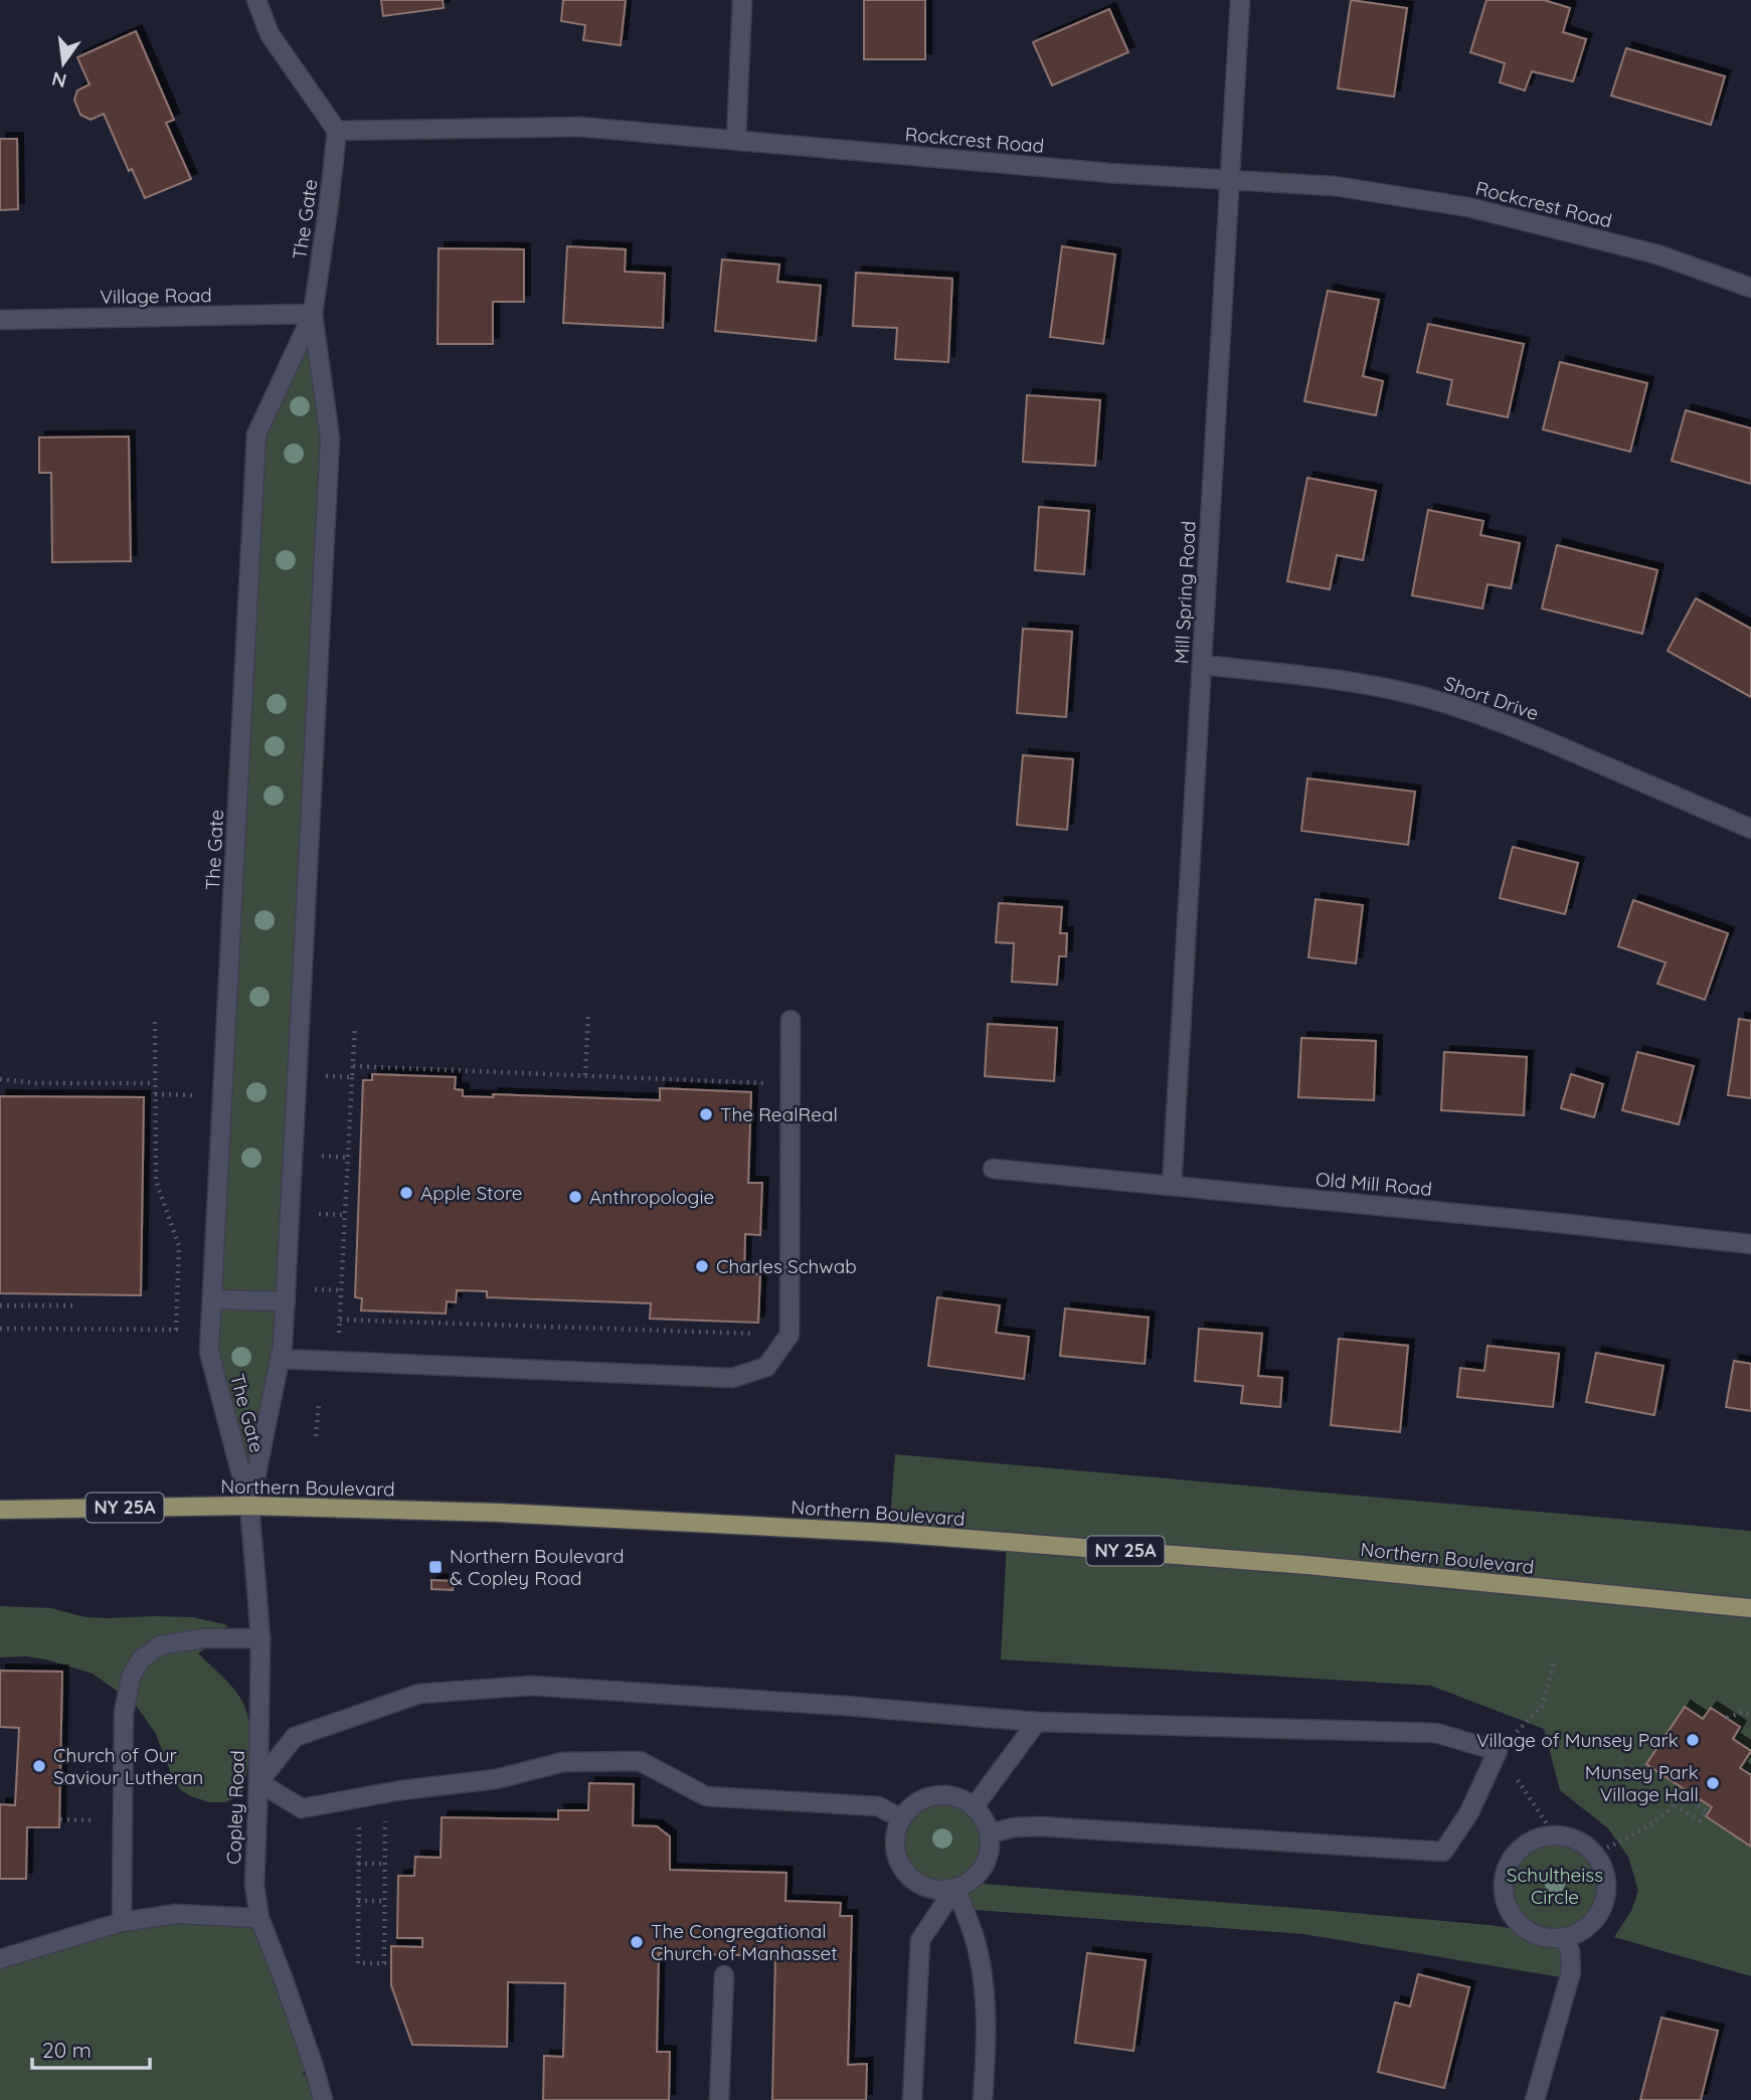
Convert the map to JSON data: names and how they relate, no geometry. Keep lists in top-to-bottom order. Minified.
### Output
{"streets":{"main road":["Northern Boulevard","NY 25A"],"street":["Rockcrest Road","The Gate","Village Road","Mill Spring Road","Short Drive","Old Mill Road","Copley Road"]},"crossings":[["Rockcrest Road","The Gate"],["Rockcrest Road","Mill Spring Road"],["The Gate","Village Road"],["The Gate","Northern Boulevard"],["The Gate","Copley Road"],["Mill Spring Road","Short Drive"],["Mill Spring Road","Old Mill Road"],["Northern Boulevard","Copley Road"]],"parks":["Schultheiss Circle"],"places":{"other":["The RealReal","Apple Store","Anthropologie","Charles Schwab","Village of Munsey Park","Church of Our Saviour Lutheran","Munsey Park Village Hall","The Congregational Church of Manhasset"],"transit":["Northern Boulevard & Copley Road"]},"scale_bar":"20 m","north":"bottom"}
